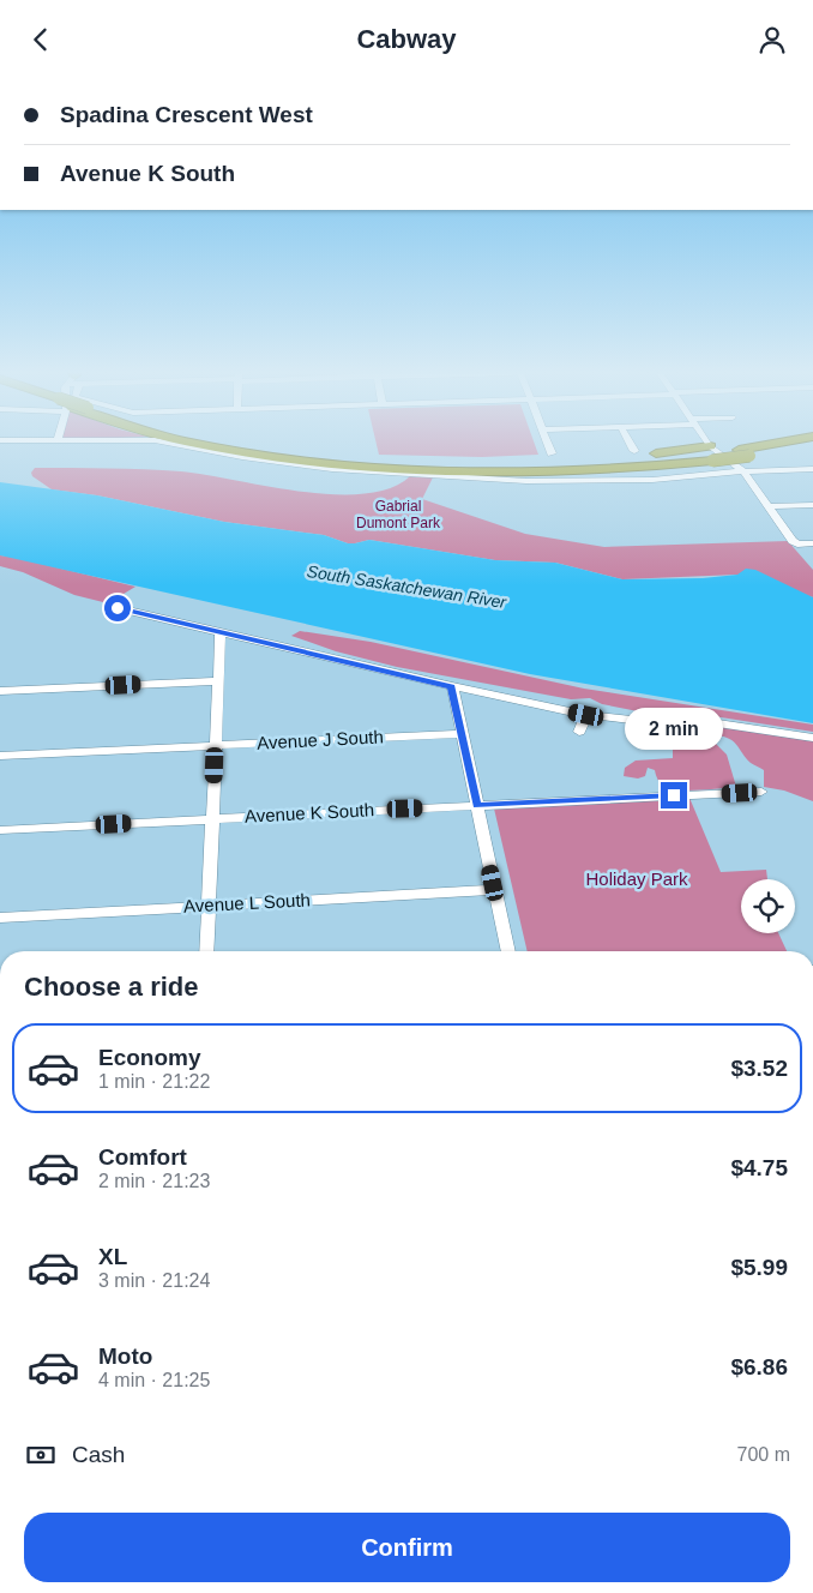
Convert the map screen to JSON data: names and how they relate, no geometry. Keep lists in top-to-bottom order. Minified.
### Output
{"streets":{"street":["Avenue J South","Avenue K South","Avenue L South"]},"water":["South Saskatchewan River"],"parks":["Gabrial Dumont Park","Holiday Park"],"page":{"header":"Cabway","banner":["Spadina Crescent West","Avenue K South"],"bubble":"2 min","heading":"Choose a ride","list":[{"name":"Economy","note":"1 min · 21:22","value":"$3.52"},{"name":"Comfort","note":"2 min · 21:23","value":"$4.75"},{"name":"XL","note":"3 min · 21:24","value":"$5.99"},{"name":"Moto","note":"4 min · 21:25","value":"$6.86"}],"pay":["Cash","700 m"],"buttons":"Confirm"}}
